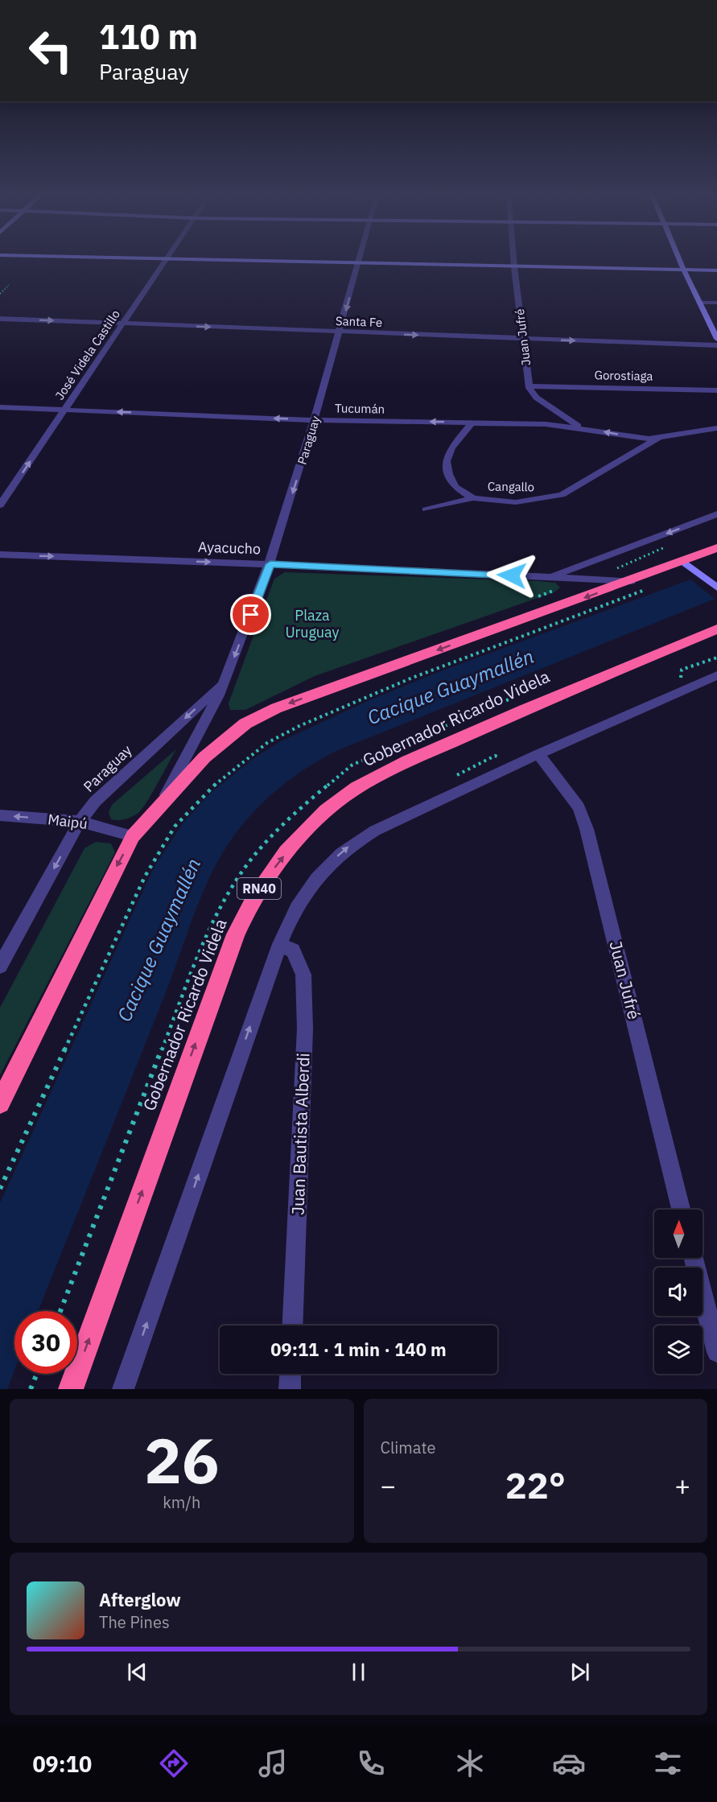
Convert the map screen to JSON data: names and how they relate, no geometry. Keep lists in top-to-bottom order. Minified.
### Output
{"streets":{"highway":["Gobernador Ricardo Videla","RN40"],"street":["Santa Fe","Juan Jufré","José Videla Castillo","Gorostiaga","Tucumán","Paraguay","Cangallo","Ayacucho","Maipú","Juan Bautista Alberdi"]},"crossings":[["Santa Fe","Juan Jufré"],["Santa Fe","José Videla Castillo"],["Santa Fe","Paraguay"],["Juan Jufré","Gorostiaga"],["Juan Jufré","Tucumán"],["José Videla Castillo","Tucumán"],["Tucumán","Paraguay"],["Tucumán","Cangallo"],["Paraguay","Ayacucho"],["Paraguay","Maipú"]],"one_way":["José Videla Castillo","Tucumán","Paraguay","Ayacucho","Gobernador Ricardo Videla","Maipú"],"water":["Cacique Guaymallén"],"parks":["Plaza Uruguay"],"north":"top","page":{"turn":["110 m","Paraguay"],"limit":"30","trip":"09:11 · 1 min · 140 m","tile":[["26","km/h"],"Climate"],"heat":["−","22°","+"],"song":["Afterglow","The Pines"],"tabs":"09:10"}}
